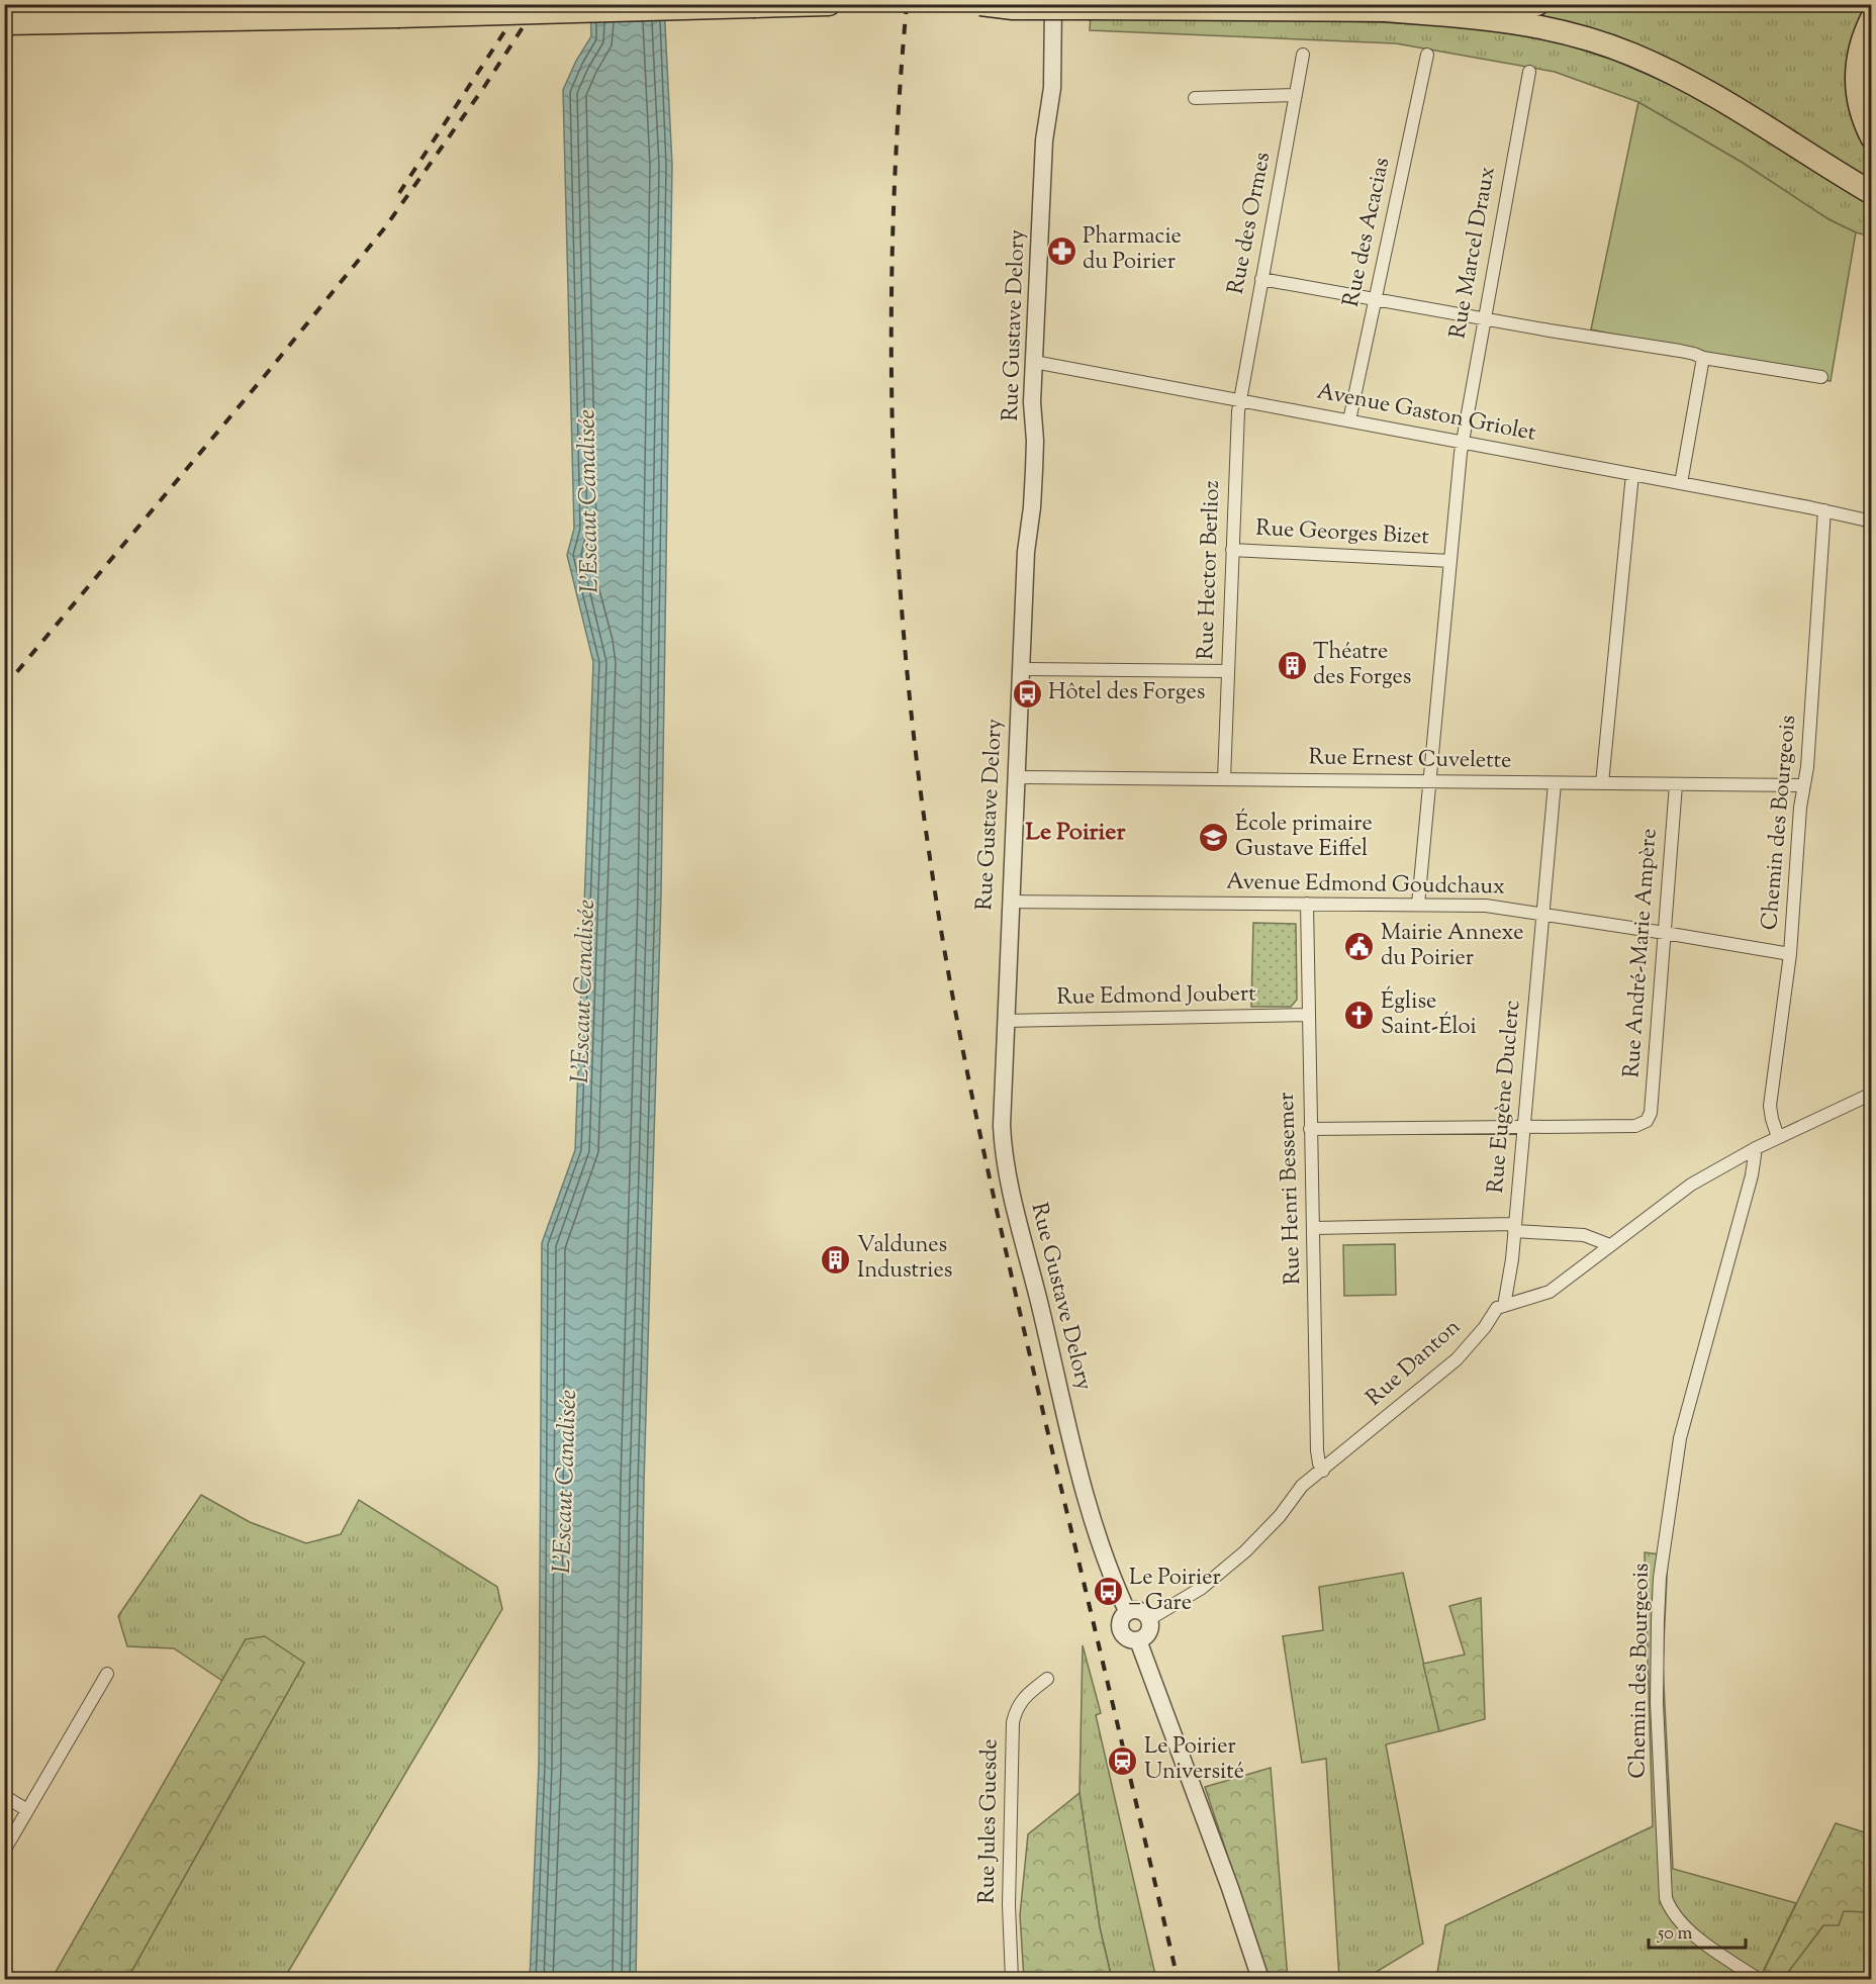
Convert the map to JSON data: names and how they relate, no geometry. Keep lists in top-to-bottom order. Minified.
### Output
{"streets":{"street":["Rue des Ormes","Rue des Acacias","Rue Marcel Draux","Rue Gustave Delory","Avenue Gaston Griolet","Rue Georges Bizet","Rue Hector Berlioz","Rue Ernest Cuvelette","Chemin des Bourgeois","Avenue Edmond Goudchaux","Rue André-Marie Ampère","Rue Edmond Joubert","Rue Eugène Duclerc","Rue Henri Bessemer","Rue Danton","Rue Jules Guesde"]},"crossings":[["Rue des Ormes","Avenue Gaston Griolet"],["Rue des Ormes","Rue Hector Berlioz"],["Rue des Acacias","Avenue Gaston Griolet"],["Rue Marcel Draux","Avenue Gaston Griolet"],["Rue Marcel Draux","Rue Georges Bizet"],["Rue Marcel Draux","Rue Ernest Cuvelette"],["Rue Marcel Draux","Avenue Edmond Goudchaux"],["Rue Gustave Delory","Avenue Gaston Griolet"],["Rue Gustave Delory","Rue Ernest Cuvelette"],["Rue Gustave Delory","Avenue Edmond Goudchaux"],["Rue Gustave Delory","Rue Edmond Joubert"],["Rue Gustave Delory","Rue Danton"],["Avenue Gaston Griolet","Rue Hector Berlioz"],["Avenue Gaston Griolet","Chemin des Bourgeois"],["Rue Georges Bizet","Rue Hector Berlioz"],["Rue Hector Berlioz","Rue Ernest Cuvelette"],["Rue Ernest Cuvelette","Chemin des Bourgeois"],["Rue Ernest Cuvelette","Rue André-Marie Ampère"],["Rue Ernest Cuvelette","Rue Eugène Duclerc"],["Chemin des Bourgeois","Avenue Edmond Goudchaux"],["Avenue Edmond Goudchaux","Rue André-Marie Ampère"],["Avenue Edmond Goudchaux","Rue Eugène Duclerc"],["Avenue Edmond Goudchaux","Rue Henri Bessemer"],["Rue André-Marie Ampère","Rue Eugène Duclerc"],["Rue Edmond Joubert","Rue Henri Bessemer"],["Rue Eugène Duclerc","Rue Danton"],["Rue Henri Bessemer","Rue Danton"]],"districts":["Le Poirier"],"water":["L'Escaut Canalisée"],"places":{"pharmacy":["Pharmacie du Poirier"],"building":["Théatre des Forges","Valdunes Industries"],"bus stop":["Hôtel des Forges","Le Poirier – Gare"],"school or university":["École primaire Gustave Eiffel"],"public building":["Mairie Annexe du Poirier"],"church":["Église Saint-Éloi"],"station":["Le Poirier Université"]},"scale_bar":"50 m"}
